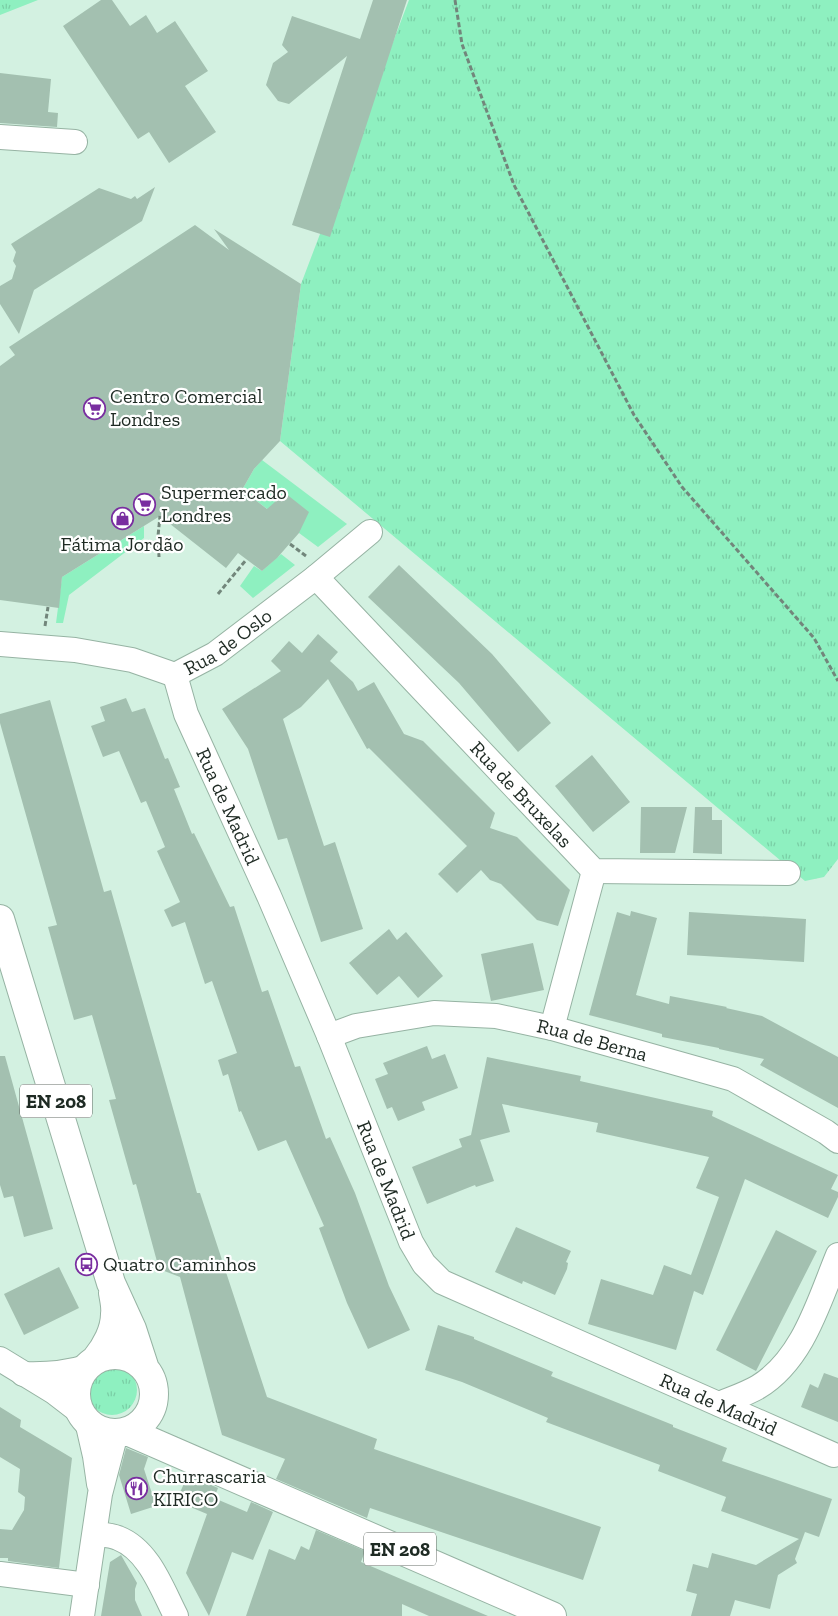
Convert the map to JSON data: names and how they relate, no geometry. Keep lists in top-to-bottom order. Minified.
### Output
{"streets":{"main road":["EN 208"],"street":["Rua de Oslo","Rua de Bruxelas","Rua de Madrid","Rua de Berna"]},"crossings":[["Rua de Oslo","Rua de Bruxelas"],["Rua de Oslo","Rua de Madrid"],["Rua de Madrid","Rua de Berna"]],"places":{"supermarket":["Centro Comercial Londres","Supermercado Londres"],"shop":["Fátima Jordão"],"bus stop":["Quatro Caminhos"],"restaurant":["Churrascaria KIRICO"]}}
